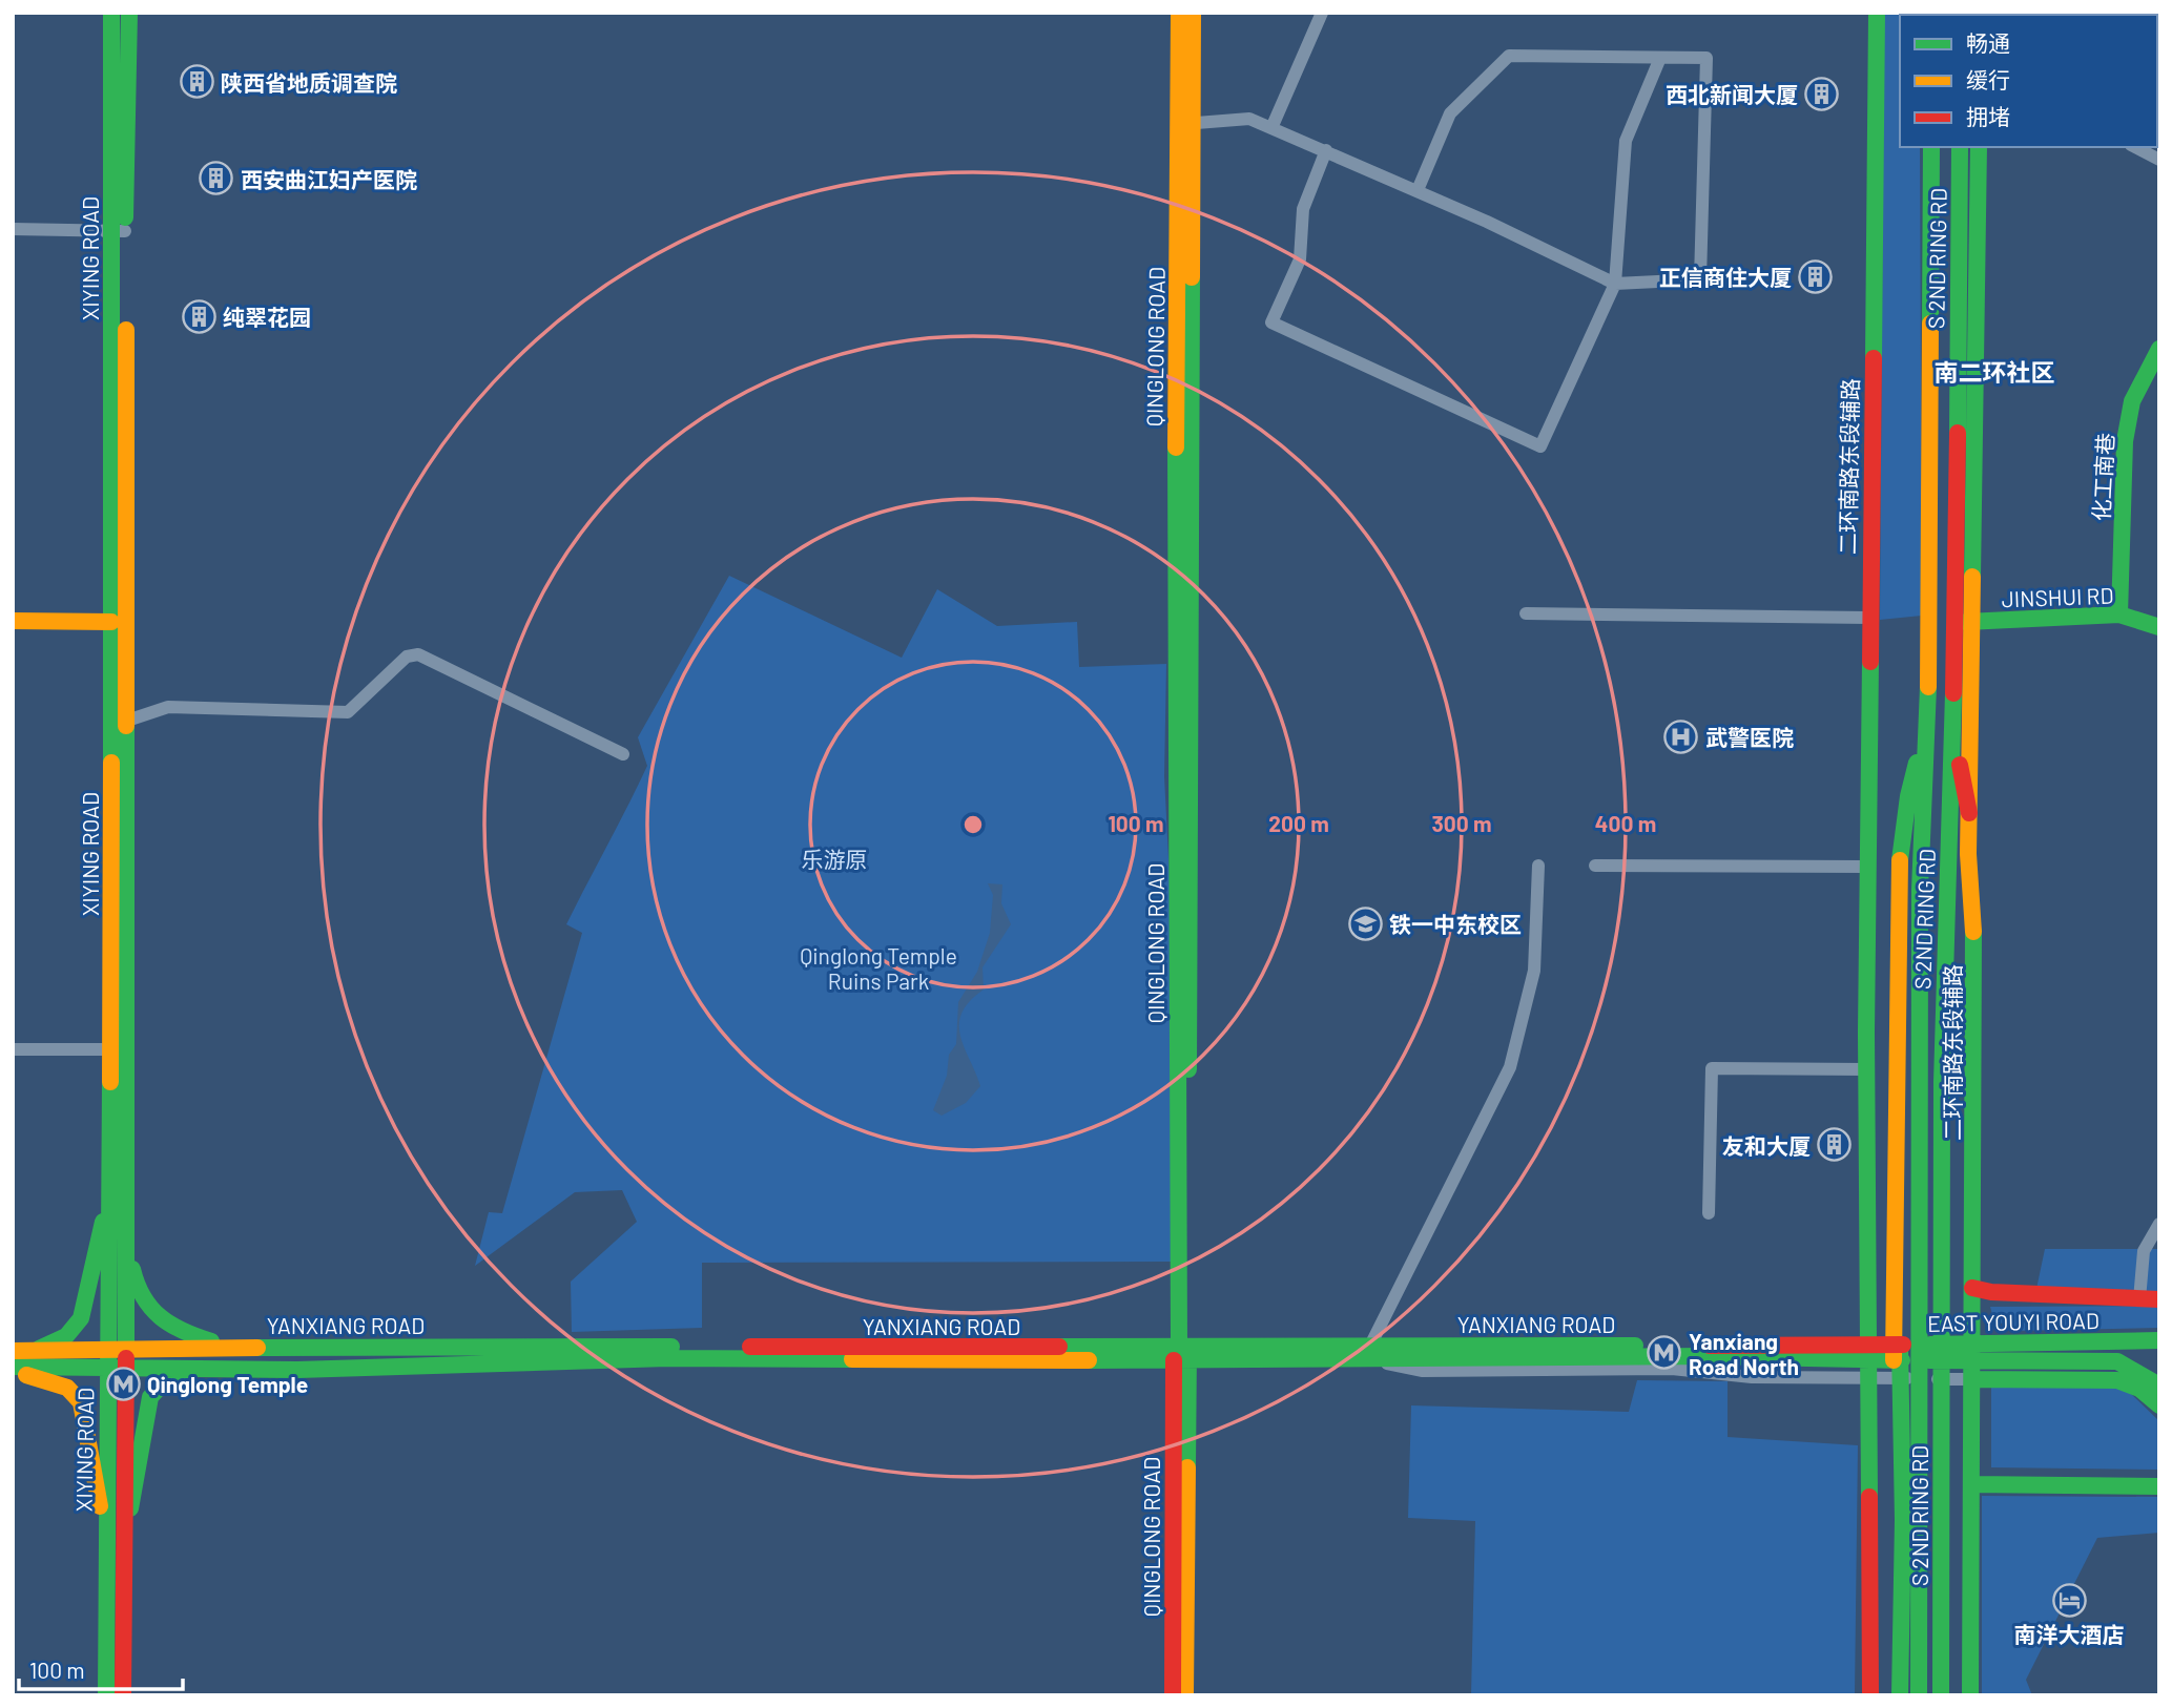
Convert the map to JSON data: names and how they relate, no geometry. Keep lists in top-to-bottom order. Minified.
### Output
{"streets":{"main road":["XIYING ROAD","S 2ND RING RD","QINGLONG ROAD","二环南路东段辅路","化工南巷","JINSHUI RD","EAST YOUYI ROAD","YANXIANG ROAD"]},"crossings":[["XIYING ROAD","YANXIANG ROAD"],["S 2ND RING RD","JINSHUI RD"],["QINGLONG ROAD","YANXIANG ROAD"],["二环南路东段辅路","JINSHUI RD"],["二环南路东段辅路","EAST YOUYI ROAD"],["二环南路东段辅路","YANXIANG ROAD"],["化工南巷","JINSHUI RD"],["EAST YOUYI ROAD","YANXIANG ROAD"]],"districts":["南二环社区"],"parks":["乐游原","Qinglong Temple Ruins Park"],"places":{"building":["陕西省地质调查院","西北新闻大厦","西安曲江妇产医院","正信商住大厦","纯翠花园","友和大厦"],"hospital":["武警医院"],"school or university":["铁一中东校区"],"metro station":["Yanxiang Road North","Qinglong Temple"],"hotel":["南洋大酒店"]},"legend":["畅通","缓行","拥堵"],"scale_bar":"100 m","rings":["100 m","200 m","300 m","400 m"]}
